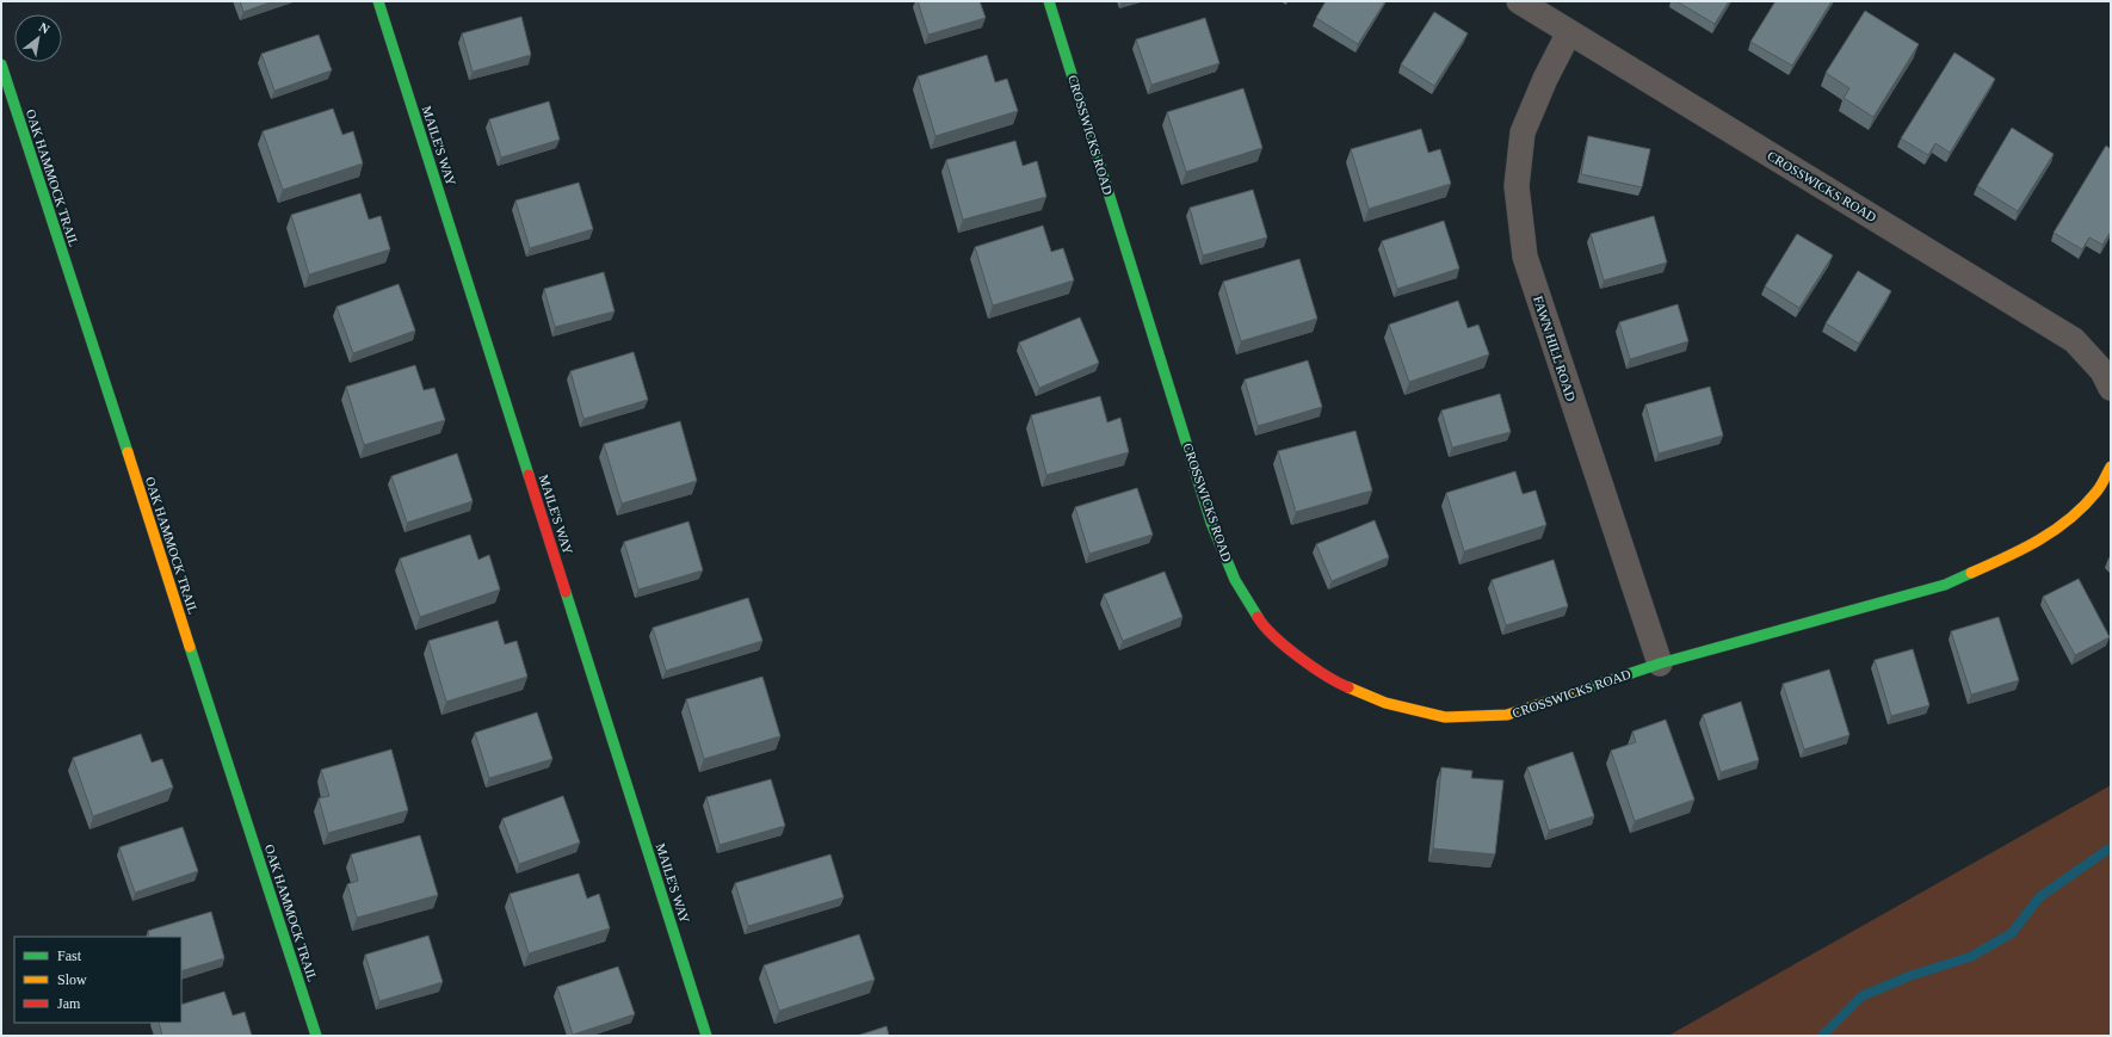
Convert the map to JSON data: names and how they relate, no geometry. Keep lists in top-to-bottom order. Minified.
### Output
{"streets":{"street":["CROSSWICKS ROAD","MAILE'S WAY","OAK HAMMOCK TRAIL","FAWN HILL ROAD"]},"crossings":[["CROSSWICKS ROAD","FAWN HILL ROAD"]],"legend":["Fast","Slow","Jam"],"north":"top right"}
